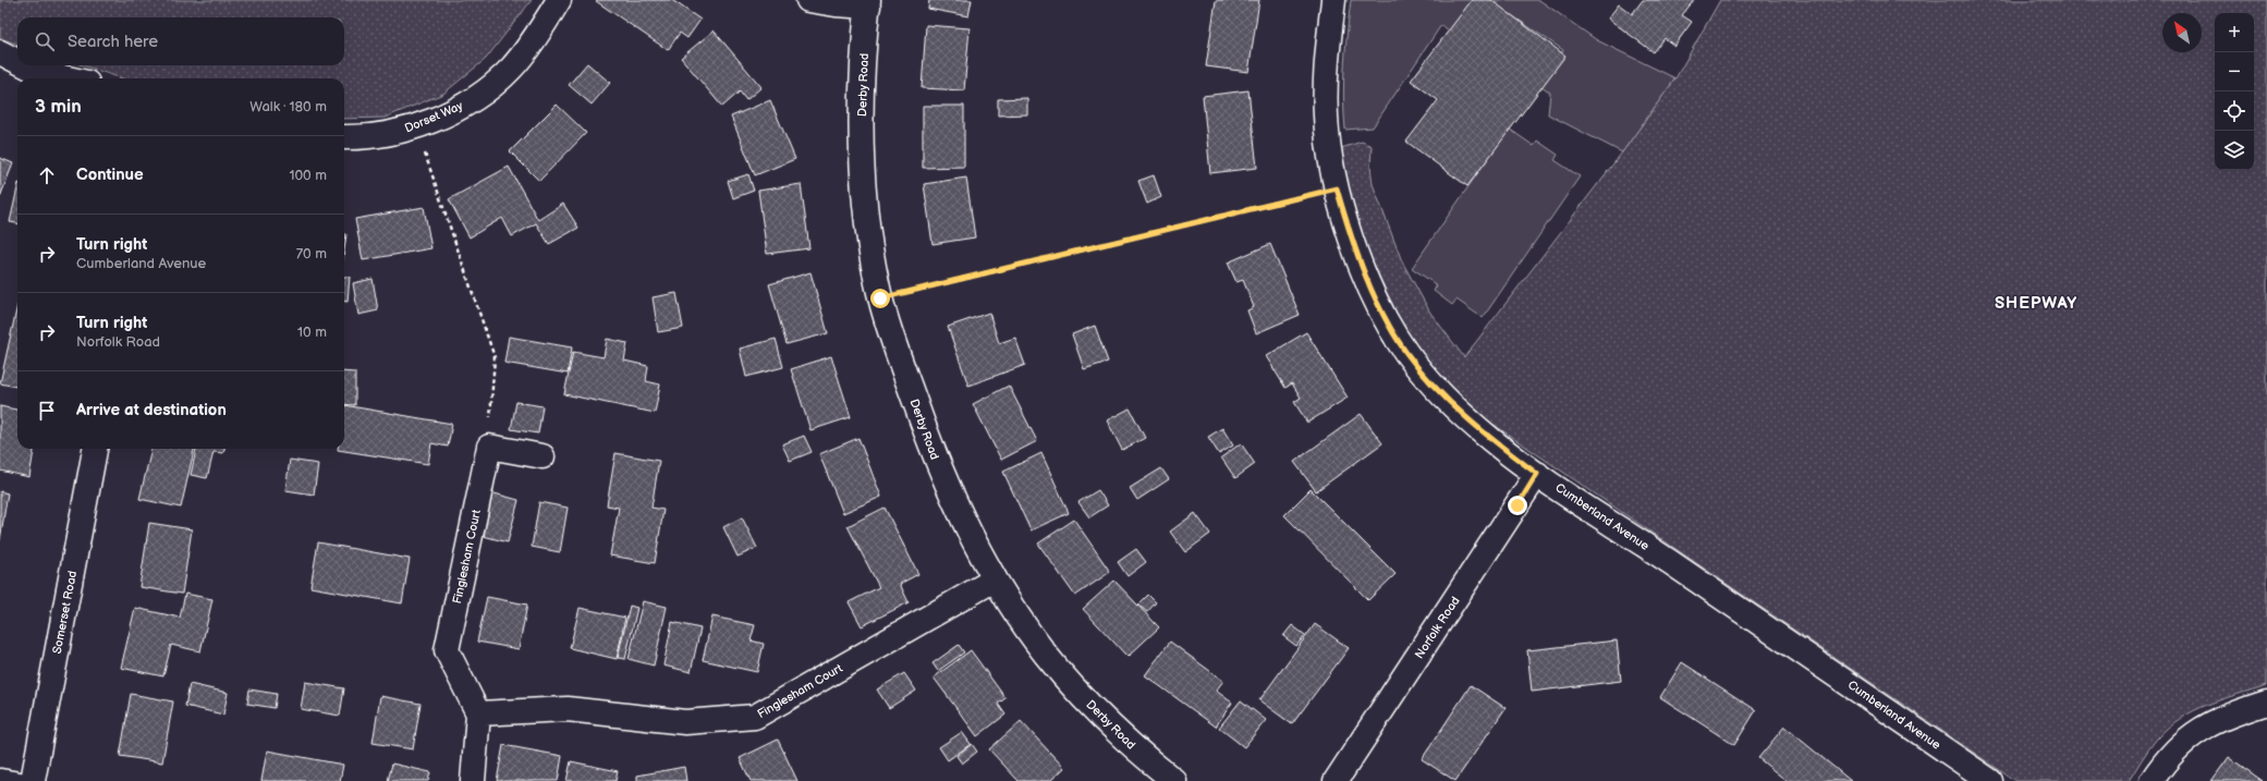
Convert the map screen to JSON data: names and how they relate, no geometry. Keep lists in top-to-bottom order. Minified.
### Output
{"streets":{"street":["Derby Road","Dorset Way","Cumberland Avenue","Finglesham Court","Somerset Road","Norfolk Road"]},"crossings":[["Derby Road","Finglesham Court"],["Cumberland Avenue","Norfolk Road"]],"districts":["SHEPWAY"],"north":"top left","page":{"map_buttons":["+","−"],"search":"Search here","heading":["3 min","Walk · 180 m"],"list":[["Continue","100 m"],["Turn right","Cumberland Avenue","70 m"],["Turn right","Norfolk Road","10 m"],"Arrive at destination"]}}
